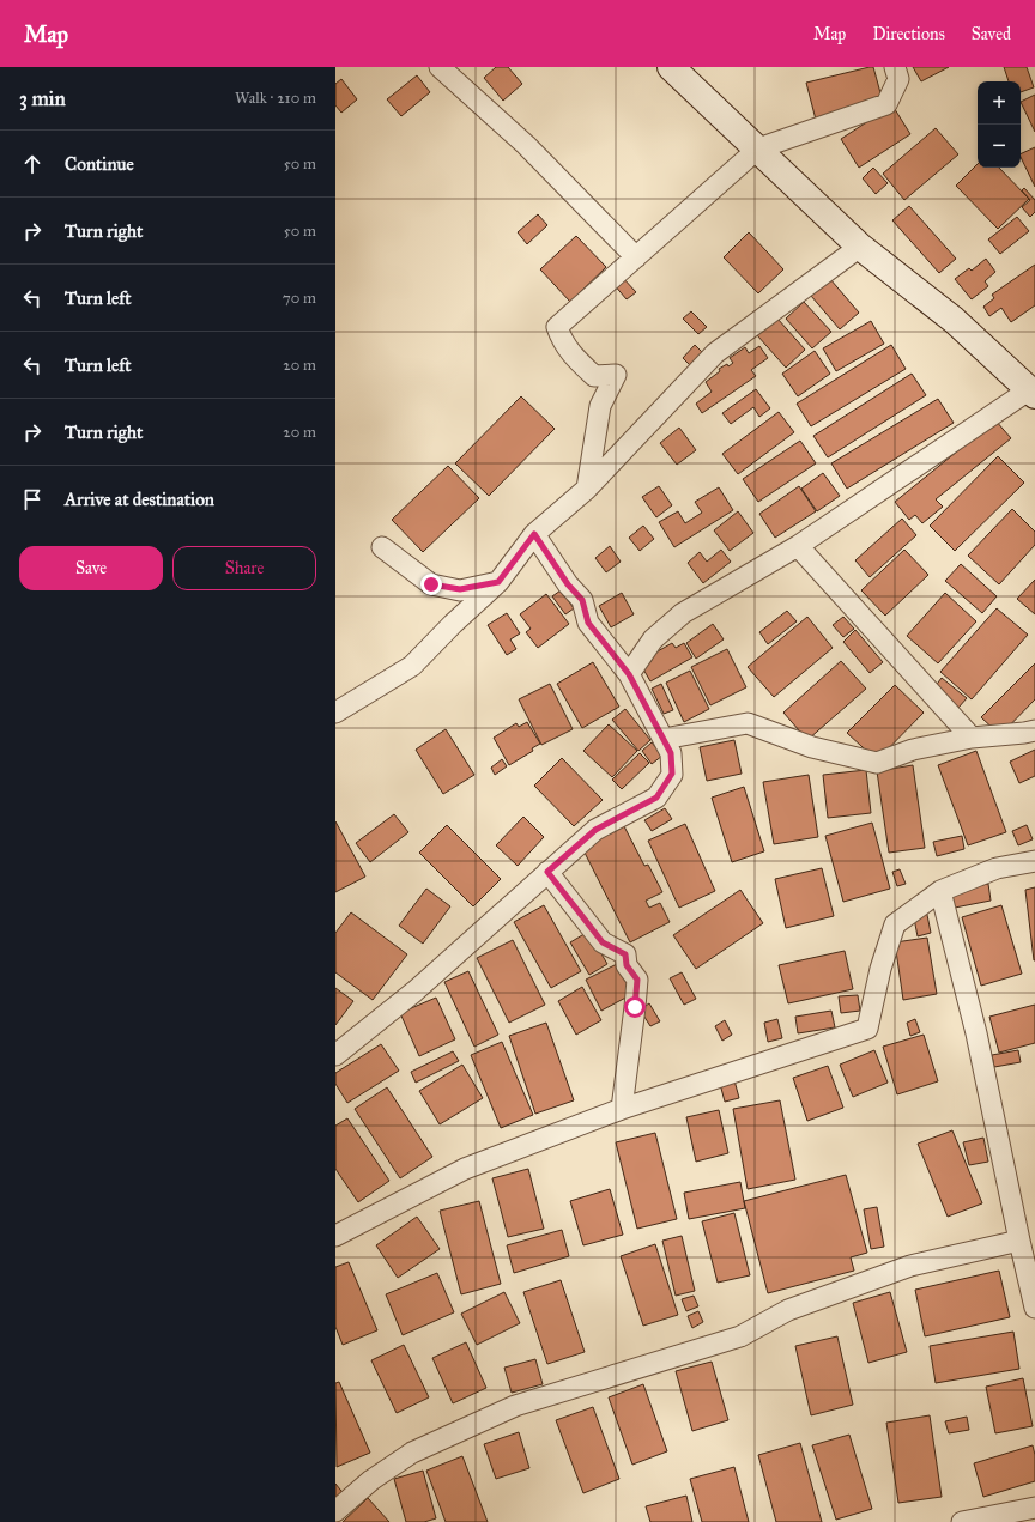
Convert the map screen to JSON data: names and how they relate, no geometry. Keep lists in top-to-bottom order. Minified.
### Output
{"page":{"header":"Map","nav":["Map","Directions","Saved"],"heading":["3 min","Walk · 210 m"],"map_buttons":["+","−"],"list":[["Continue","50 m"],["Turn right","50 m"],["Turn left","70 m"],["Turn left","20 m"],["Turn right","20 m"],"Arrive at destination"],"buttons":["Save","Share"]}}
